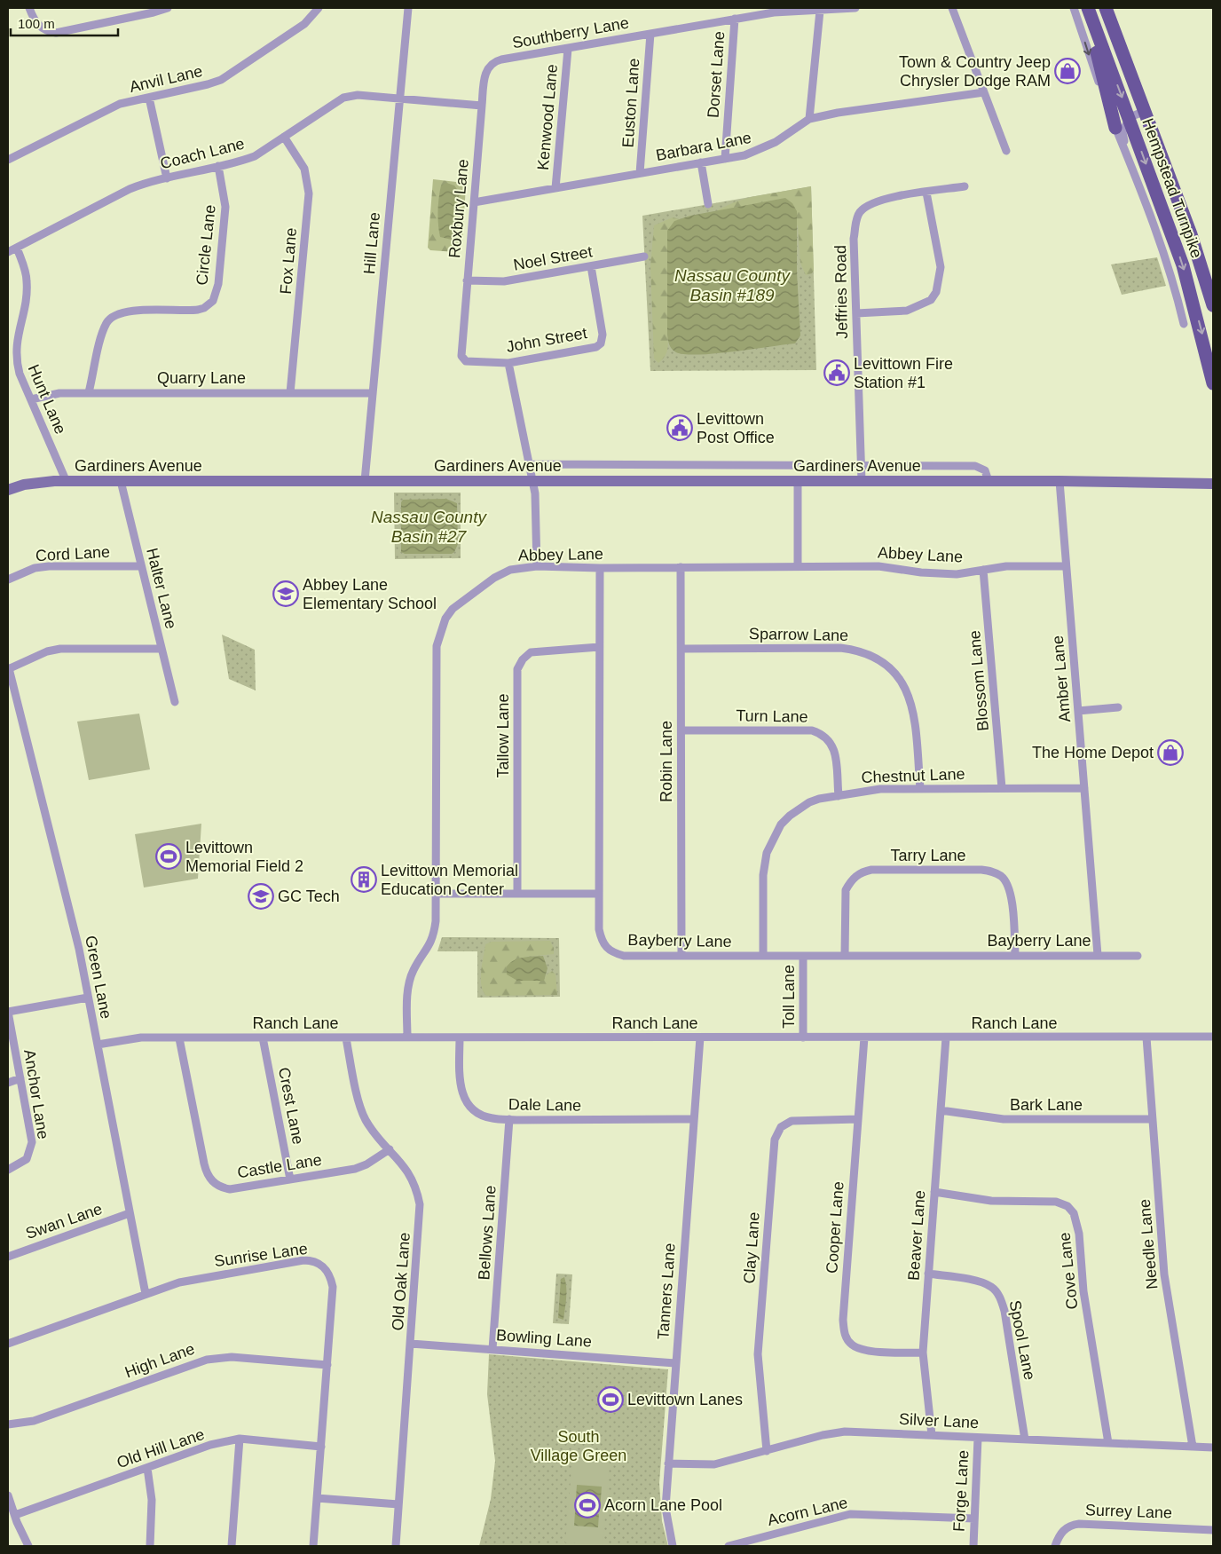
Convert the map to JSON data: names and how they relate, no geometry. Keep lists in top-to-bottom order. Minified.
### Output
{"streets":{"main road":["Hempstead Turnpike","Gardiners Avenue"],"street":["Southberry Lane","Dorset Lane","Anvil Lane","Euston Lane","Kenwood Lane","Barbara Lane","Coach Lane","Roxbury Lane","Hill Lane","Circle Lane","Noel Street","Fox Lane","Jeffries Road","John Street","Quarry Lane","Hunt Lane","Cord Lane","Abbey Lane","Halter Lane","Sparrow Lane","Amber Lane","Blossom Lane","Turn Lane","Tallow Lane","Robin Lane","Chestnut Lane","Tarry Lane","Bayberry Lane","Green Lane","Toll Lane","Ranch Lane","Anchor Lane","Dale Lane","Bark Lane","Crest Lane","Castle Lane","Swan Lane","Cooper Lane","Bellows Lane","Beaver Lane","Needle Lane","Clay Lane","Sunrise Lane","Cove Lane","Old Oak Lane","Tanners Lane","Bowling Lane","Spool Lane","High Lane","Silver Lane","Old Hill Lane","Forge Lane","Acorn Lane","Surrey Lane"]},"crossings":[["Southberry Lane","Dorset Lane"],["Southberry Lane","Euston Lane"],["Southberry Lane","Kenwood Lane"],["Southberry Lane","Roxbury Lane"],["Dorset Lane","Barbara Lane"],["Euston Lane","Barbara Lane"],["Kenwood Lane","Barbara Lane"],["Barbara Lane","Roxbury Lane"],["Coach Lane","Roxbury Lane"],["Coach Lane","Hill Lane"],["Coach Lane","Circle Lane"],["Coach Lane","Fox Lane"],["Coach Lane","Hunt Lane"],["Roxbury Lane","Noel Street"],["Roxbury Lane","John Street"],["Hill Lane","Quarry Lane"],["Hill Lane","Gardiners Avenue"],["Circle Lane","Quarry Lane"],["Noel Street","John Street"],["Fox Lane","Quarry Lane"],["Jeffries Road","Gardiners Avenue"],["Quarry Lane","Hunt Lane"],["Hunt Lane","Gardiners Avenue"],["Gardiners Avenue","Halter Lane"],["Gardiners Avenue","Amber Lane"],["Cord Lane","Halter Lane"],["Abbey Lane","Amber Lane"],["Abbey Lane","Blossom Lane"],["Abbey Lane","Robin Lane"],["Abbey Lane","Bayberry Lane"],["Abbey Lane","Ranch Lane"],["Sparrow Lane","Robin Lane"],["Sparrow Lane","Chestnut Lane"],["Amber Lane","Chestnut Lane"],["Amber Lane","Bayberry Lane"],["Blossom Lane","Chestnut Lane"],["Turn Lane","Robin Lane"],["Turn Lane","Chestnut Lane"],["Tallow Lane","Bayberry Lane"],["Robin Lane","Bayberry Lane"],["Chestnut Lane","Bayberry Lane"],["Tarry Lane","Bayberry Lane"],["Bayberry Lane","Toll Lane"],["Green Lane","Ranch Lane"],["Green Lane","Swan Lane"],["Green Lane","Sunrise Lane"],["Toll Lane","Ranch Lane"],["Ranch Lane","Dale Lane"],["Ranch Lane","Crest Lane"],["Ranch Lane","Castle Lane"],["Ranch Lane","Cooper Lane"],["Ranch Lane","Beaver Lane"],["Ranch Lane","Needle Lane"],["Ranch Lane","Old Oak Lane"],["Ranch Lane","Tanners Lane"],["Dale Lane","Bellows Lane"],["Dale Lane","Tanners Lane"],["Bark Lane","Beaver Lane"],["Bark Lane","Needle Lane"],["Crest Lane","Castle Lane"],["Castle Lane","Old Oak Lane"],["Cooper Lane","Beaver Lane"],["Cooper Lane","Clay Lane"],["Bellows Lane","Bowling Lane"],["Beaver Lane","Cove Lane"],["Beaver Lane","Spool Lane"],["Beaver Lane","Silver Lane"],["Needle Lane","Silver Lane"],["Clay Lane","Silver Lane"],["Sunrise Lane","High Lane"],["Sunrise Lane","Old Hill Lane"],["Cove Lane","Silver Lane"],["Old Oak Lane","Bowling Lane"],["Tanners Lane","Bowling Lane"],["Tanners Lane","Silver Lane"],["Spool Lane","Silver Lane"],["Silver Lane","Forge Lane"],["Forge Lane","Acorn Lane"]],"water":["Nassau County Basin #189","Nassau County Basin #27"],"parks":["South Village Green"],"places":{"shop":["Town & Country Jeep Chrysler Dodge RAM","The Home Depot"],"public building":["Levittown Fire Station #1","Levittown Post Office"],"school or university":["Abbey Lane Elementary School","GC Tech"],"sports":["Levittown Memorial Field 2","Levittown Lanes","Acorn Lane Pool"],"building":["Levittown Memorial Education Center"]},"scale_bar":"100 m"}
